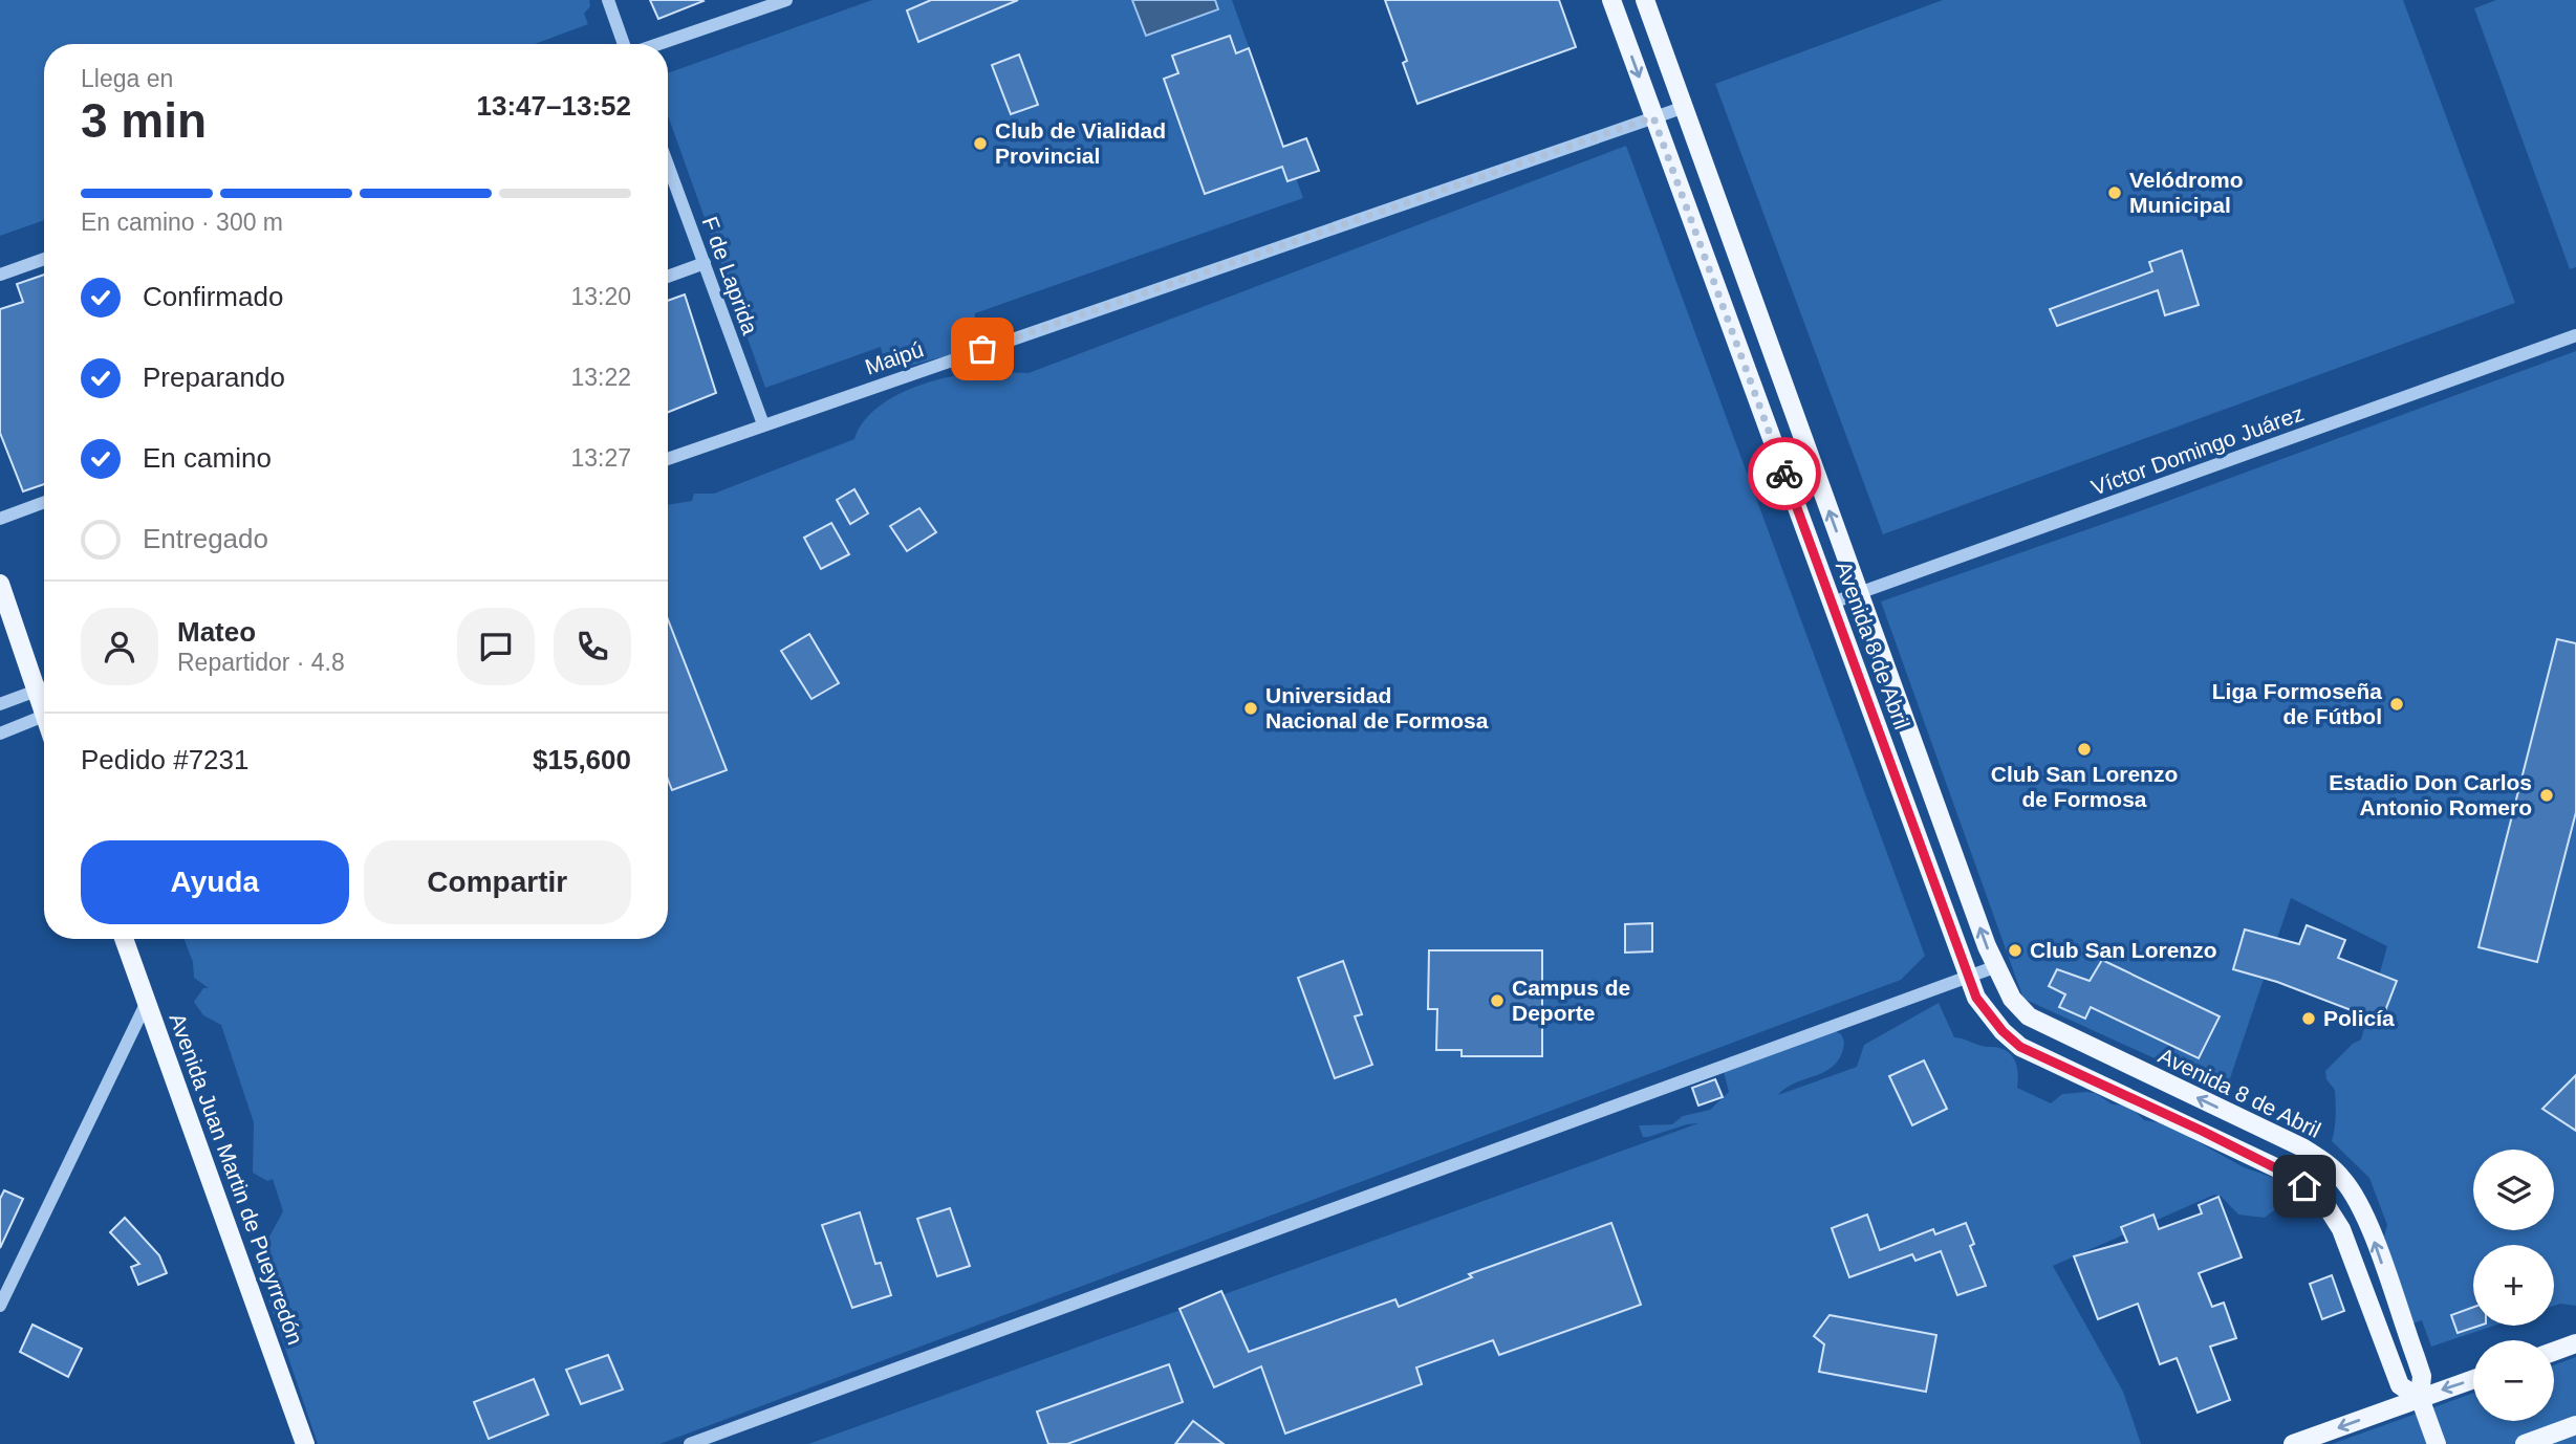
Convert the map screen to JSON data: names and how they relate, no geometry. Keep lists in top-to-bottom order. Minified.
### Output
{"streets":{"main road":["Avenida 8 de Abril","Avenida Juan Martin de Pueyrredón"],"street":["F de Laprida","Maipú","Víctor Domingo Juárez"]},"crossings":[["F de Laprida","Maipú"],["Maipú","Avenida 8 de Abril"],["Víctor Domingo Juárez","Avenida 8 de Abril"]],"places":["Club de Vialidad Provincial","Velódromo Municipal","Liga Formoseña de Fútbol","Universidad Nacional de Formosa","Club San Lorenzo de Formosa","Estadio Don Carlos Antonio Romero","Club San Lorenzo","Campus de Deporte","Policía"],"page":{"heading":["3 min","Llega en","13:47–13:52"],"panel":["Mateo","Repartidor · 4.8","Pedido #7231","$15,600"],"bar":"En camino · 300 m","list":[["Confirmado","13:20"],["Preparando","13:22"],["En camino","13:27"],"Entregado"],"buttons":["Ayuda","Compartir"],"map_buttons":["+","−"]}}
